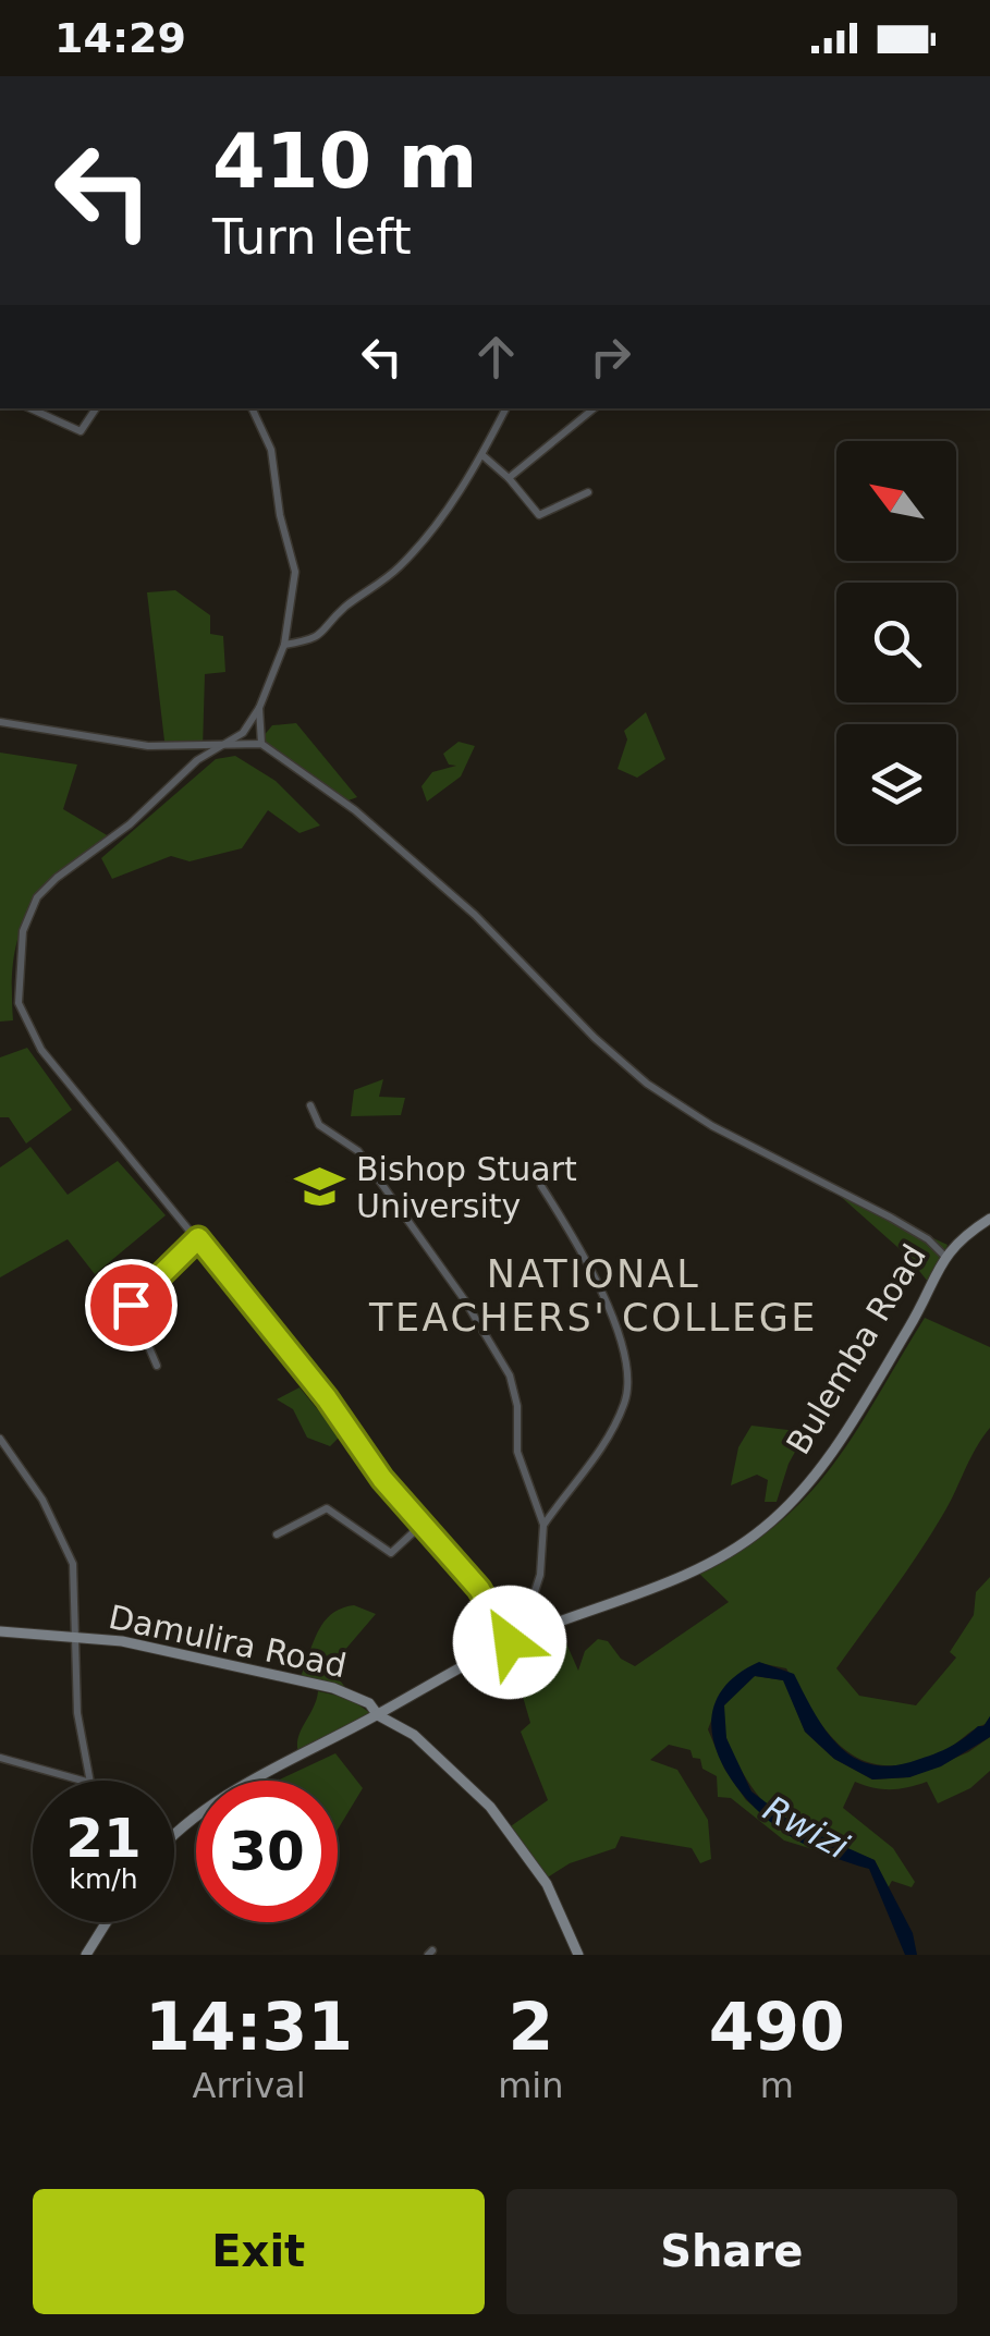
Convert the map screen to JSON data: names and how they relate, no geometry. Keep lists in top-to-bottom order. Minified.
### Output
{"streets":{"main road":["Bulemba Road","Damulira Road"]},"crossings":[["Bulemba Road","Damulira Road"]],"districts":["NATIONAL TEACHERS' COLLEGE"],"water":["Rwizi"],"places":{"school or university":["Bishop Stuart University"]},"north":"top left","page":{"status":"14:29","turn":["410 m","Turn left"],"speed":"21 km/h","limit":"30","eta":["14:31","Arrival","2","min","490","m"],"buttons":["Exit","Share"]}}
